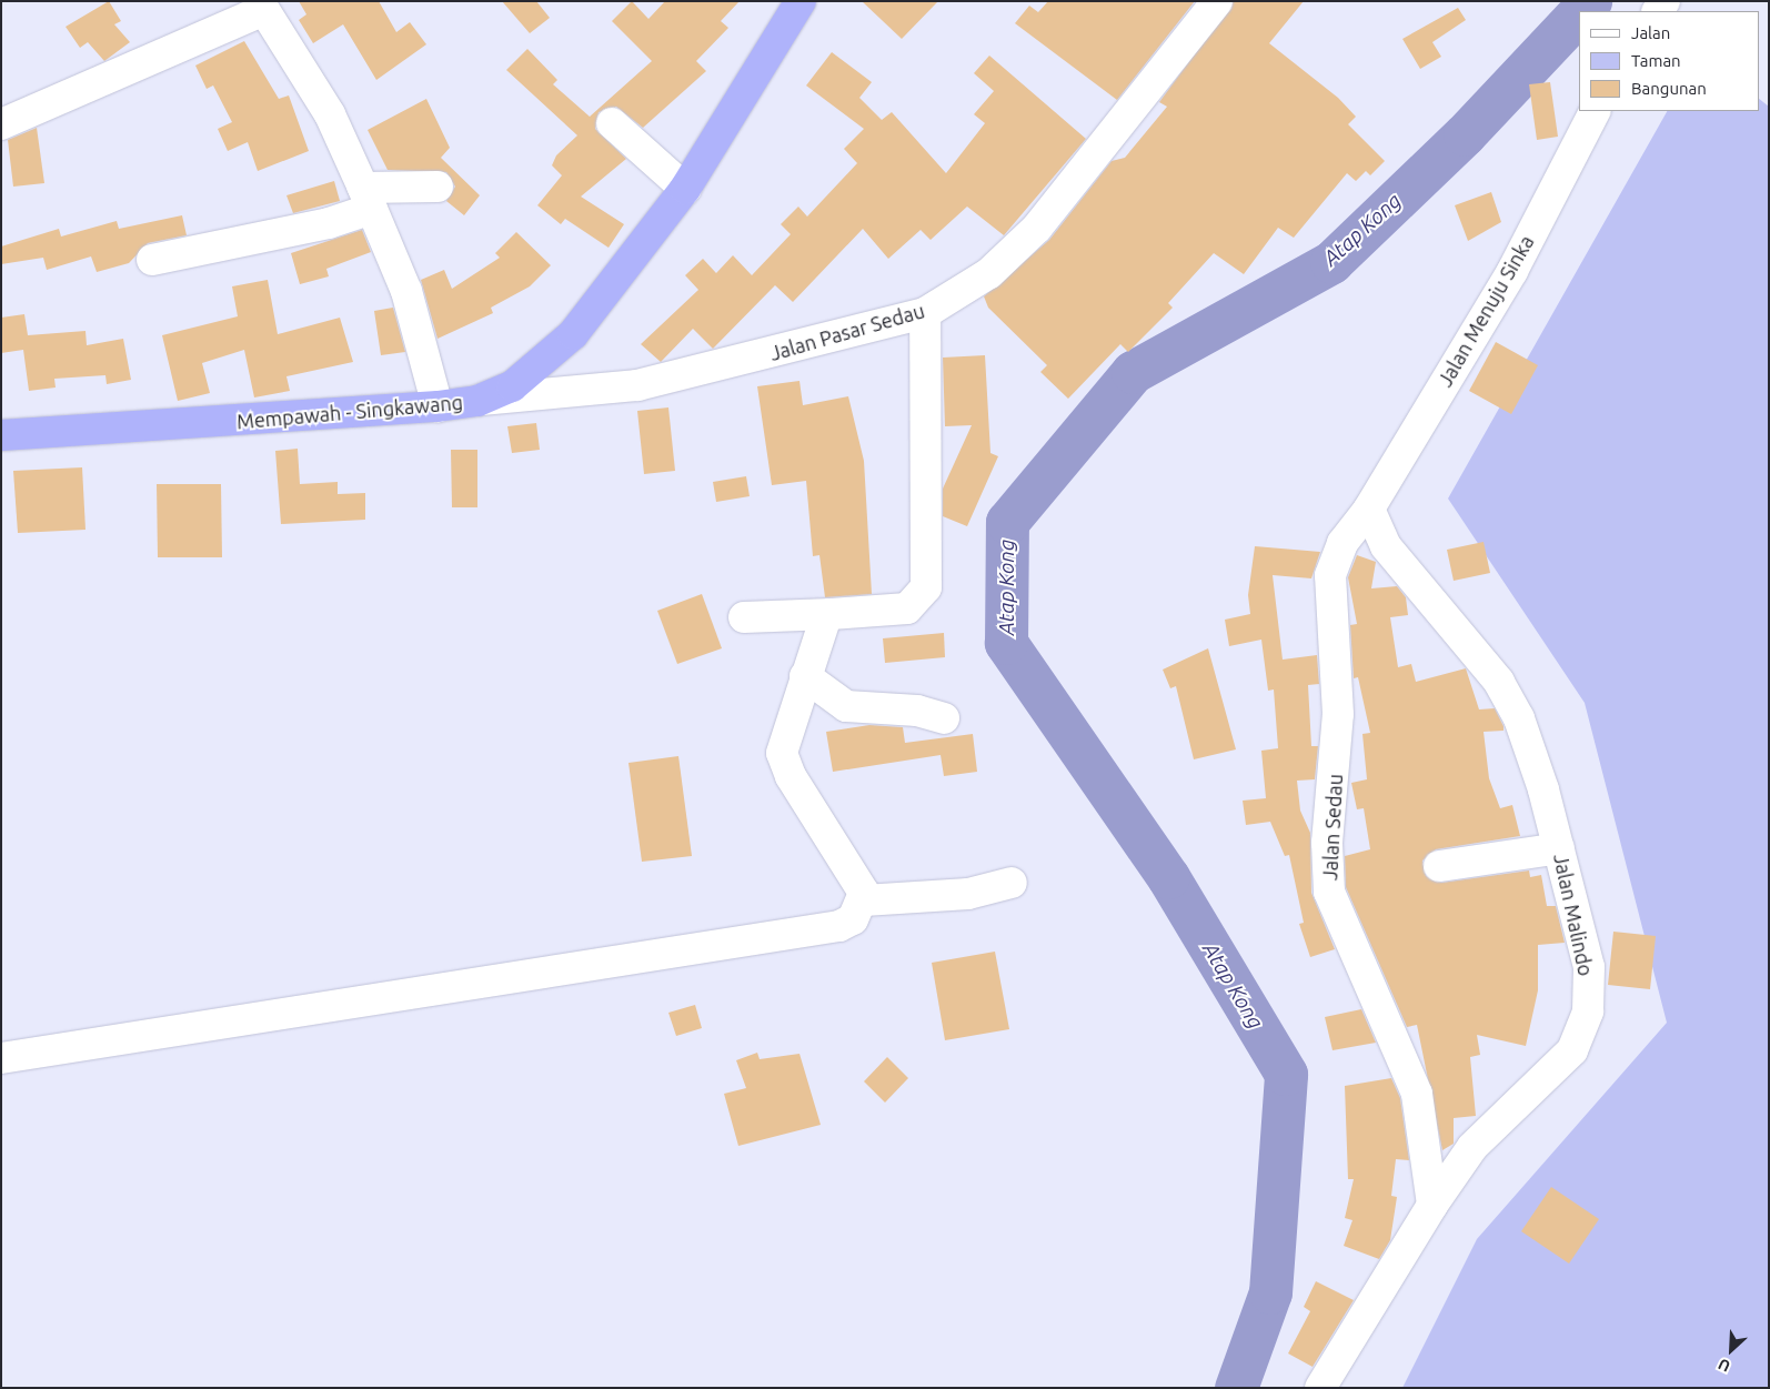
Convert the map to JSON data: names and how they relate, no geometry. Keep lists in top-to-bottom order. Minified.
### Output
{"streets":{"highway":["Mempawah - Singkawang"],"street":["Jalan Menuju Sinka","Jalan Pasar Sedau","Jalan Sedau","Jalan Malindo"]},"crossings":[["Jalan Menuju Sinka","Jalan Sedau"],["Jalan Menuju Sinka","Jalan Malindo"],["Jalan Pasar Sedau","Mempawah - Singkawang"],["Jalan Sedau","Jalan Malindo"]],"water":["Atap Kong"],"legend":["Jalan","Taman","Bangunan"],"north":"bottom left"}
